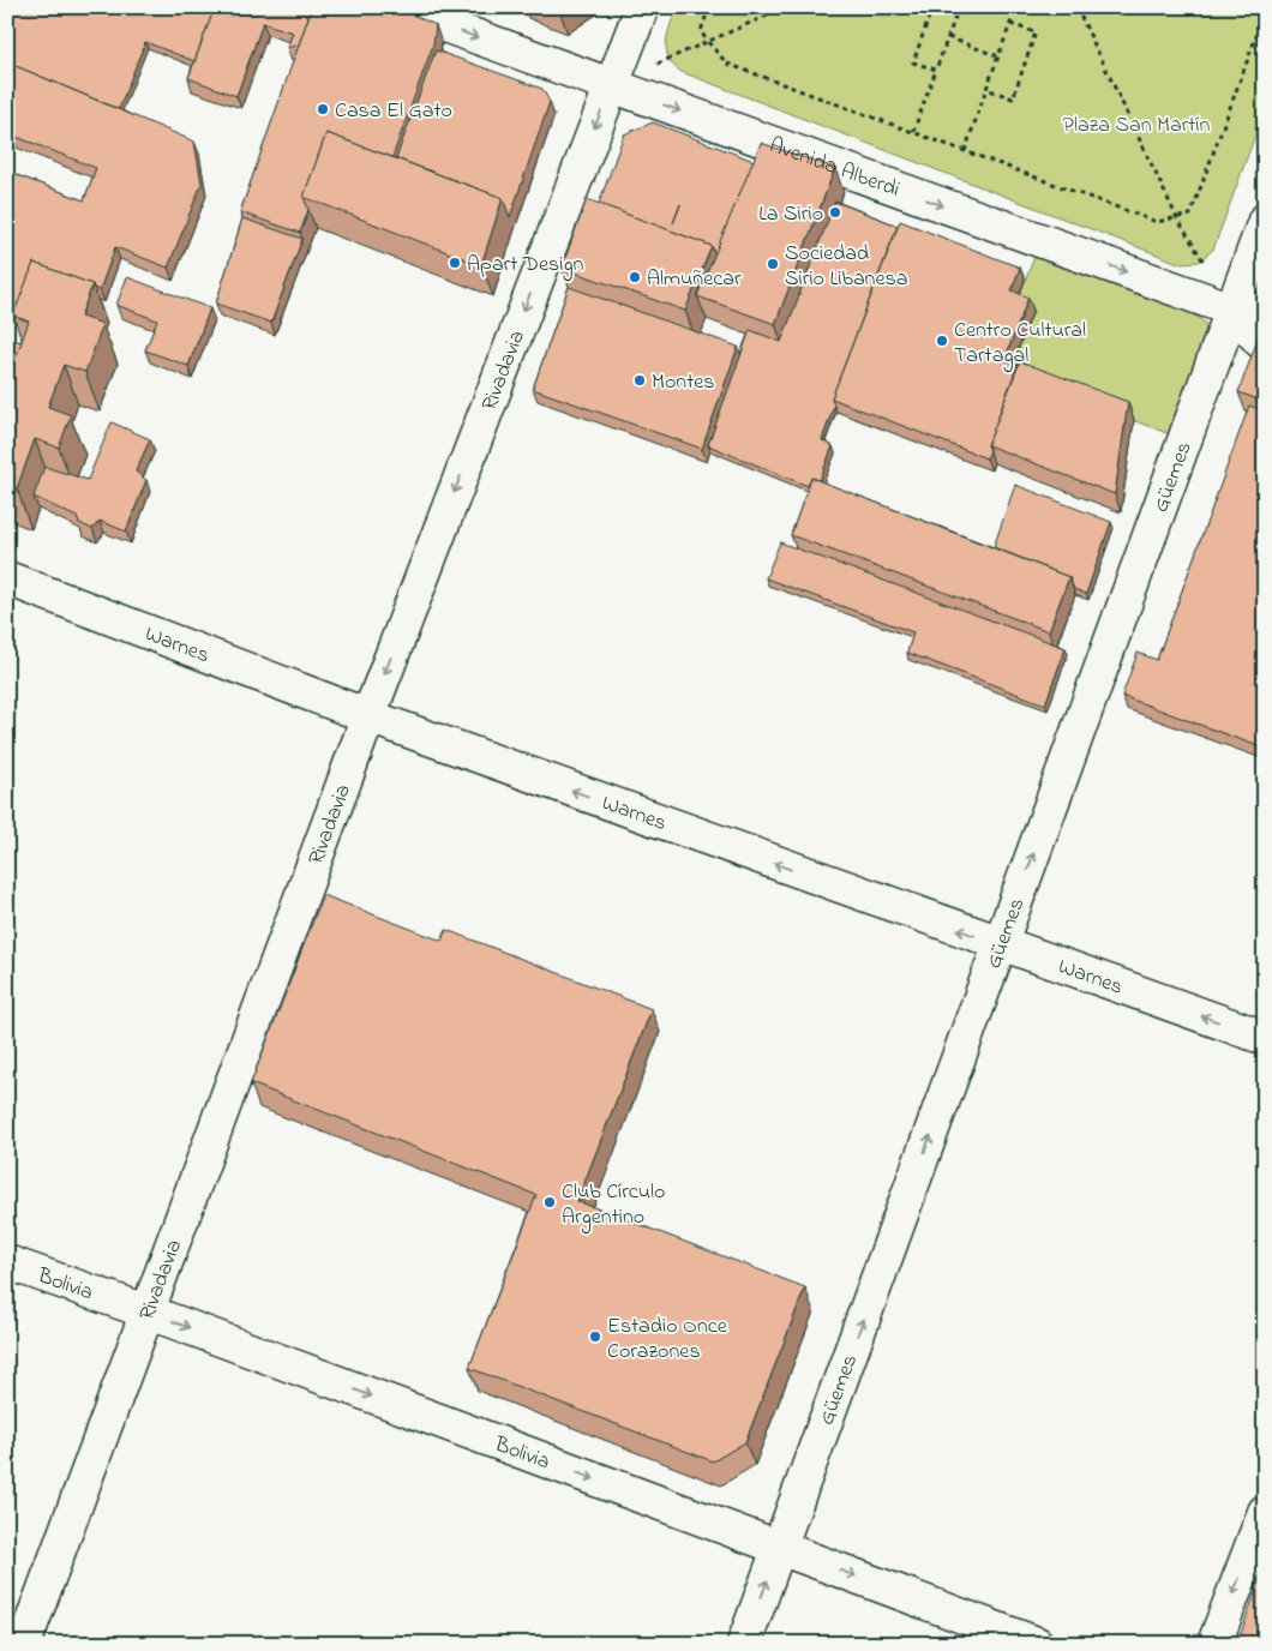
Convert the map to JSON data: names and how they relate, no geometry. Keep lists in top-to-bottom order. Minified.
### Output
{"streets":{"street":["Avenida Alberdi","Rivadavia","Güemes","Warnes","Bolivia"]},"crossings":[["Avenida Alberdi","Rivadavia"],["Avenida Alberdi","Güemes"],["Rivadavia","Warnes"],["Rivadavia","Bolivia"],["Güemes","Warnes"],["Güemes","Bolivia"]],"one_way":["Avenida Alberdi","Rivadavia","Güemes","Warnes","Bolivia"],"parks":["Plaza San Martín"],"places":["Casa El Gato","La Sirio","Apart Design","Sociedad Sirio Libanesa","Almuñecar","Centro Cultural Tartagal","Montes","Club Círculo Argentino","Estadio Once Corazones"]}
